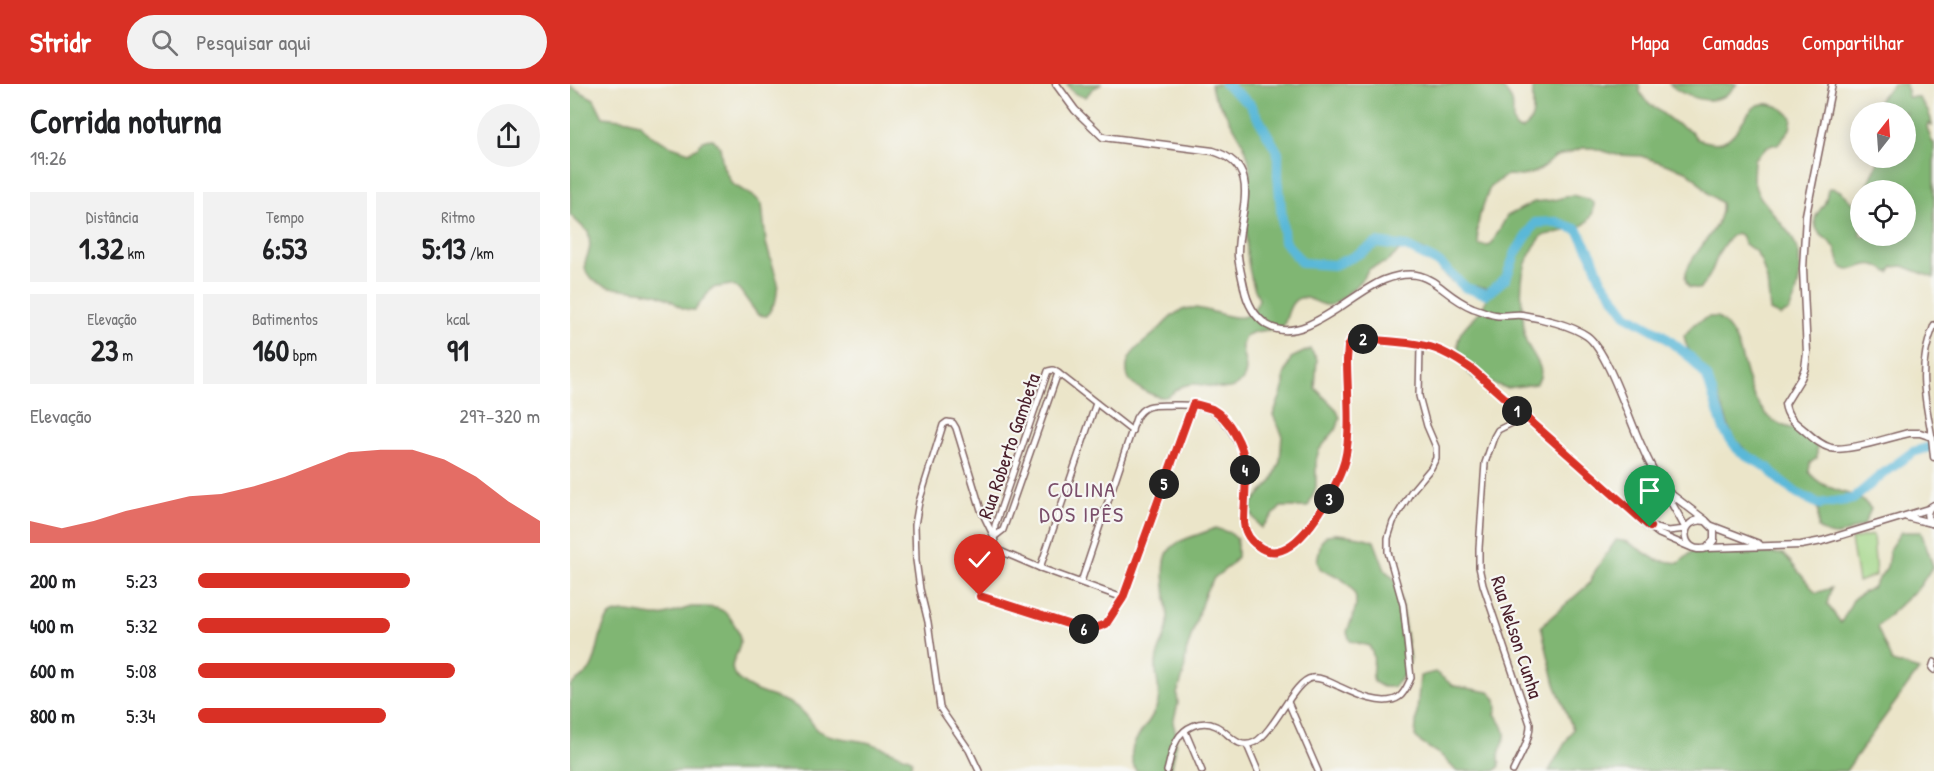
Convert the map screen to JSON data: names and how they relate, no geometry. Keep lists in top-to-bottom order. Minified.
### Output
{"streets":{"street":["Rua Roberto Gambeta","Rua Nelson Cunha"]},"districts":["COLINA DOS IPÊS"],"north":"top","page":{"header":"Stridr","search":"Pesquisar aqui","nav":["Mapa","Camadas","Compartilhar"],"heading":["Corrida noturna","19:26"],"stats":[["Distância","1.32 km"],["Tempo","6:53"],["Ritmo","5:13 /km"],["Elevação","23 m"],["Batimentos","160 bpm"],["kcal","91"]],"pins":["2","1","4","5","3","6"],"chart":["Elevação","297–320 m"],"list":[{"name":"200 m","note":"5:23"},{"name":"400 m","note":"5:32"},{"name":"600 m","note":"5:08"},{"name":"800 m","note":"5:34"}]}}
